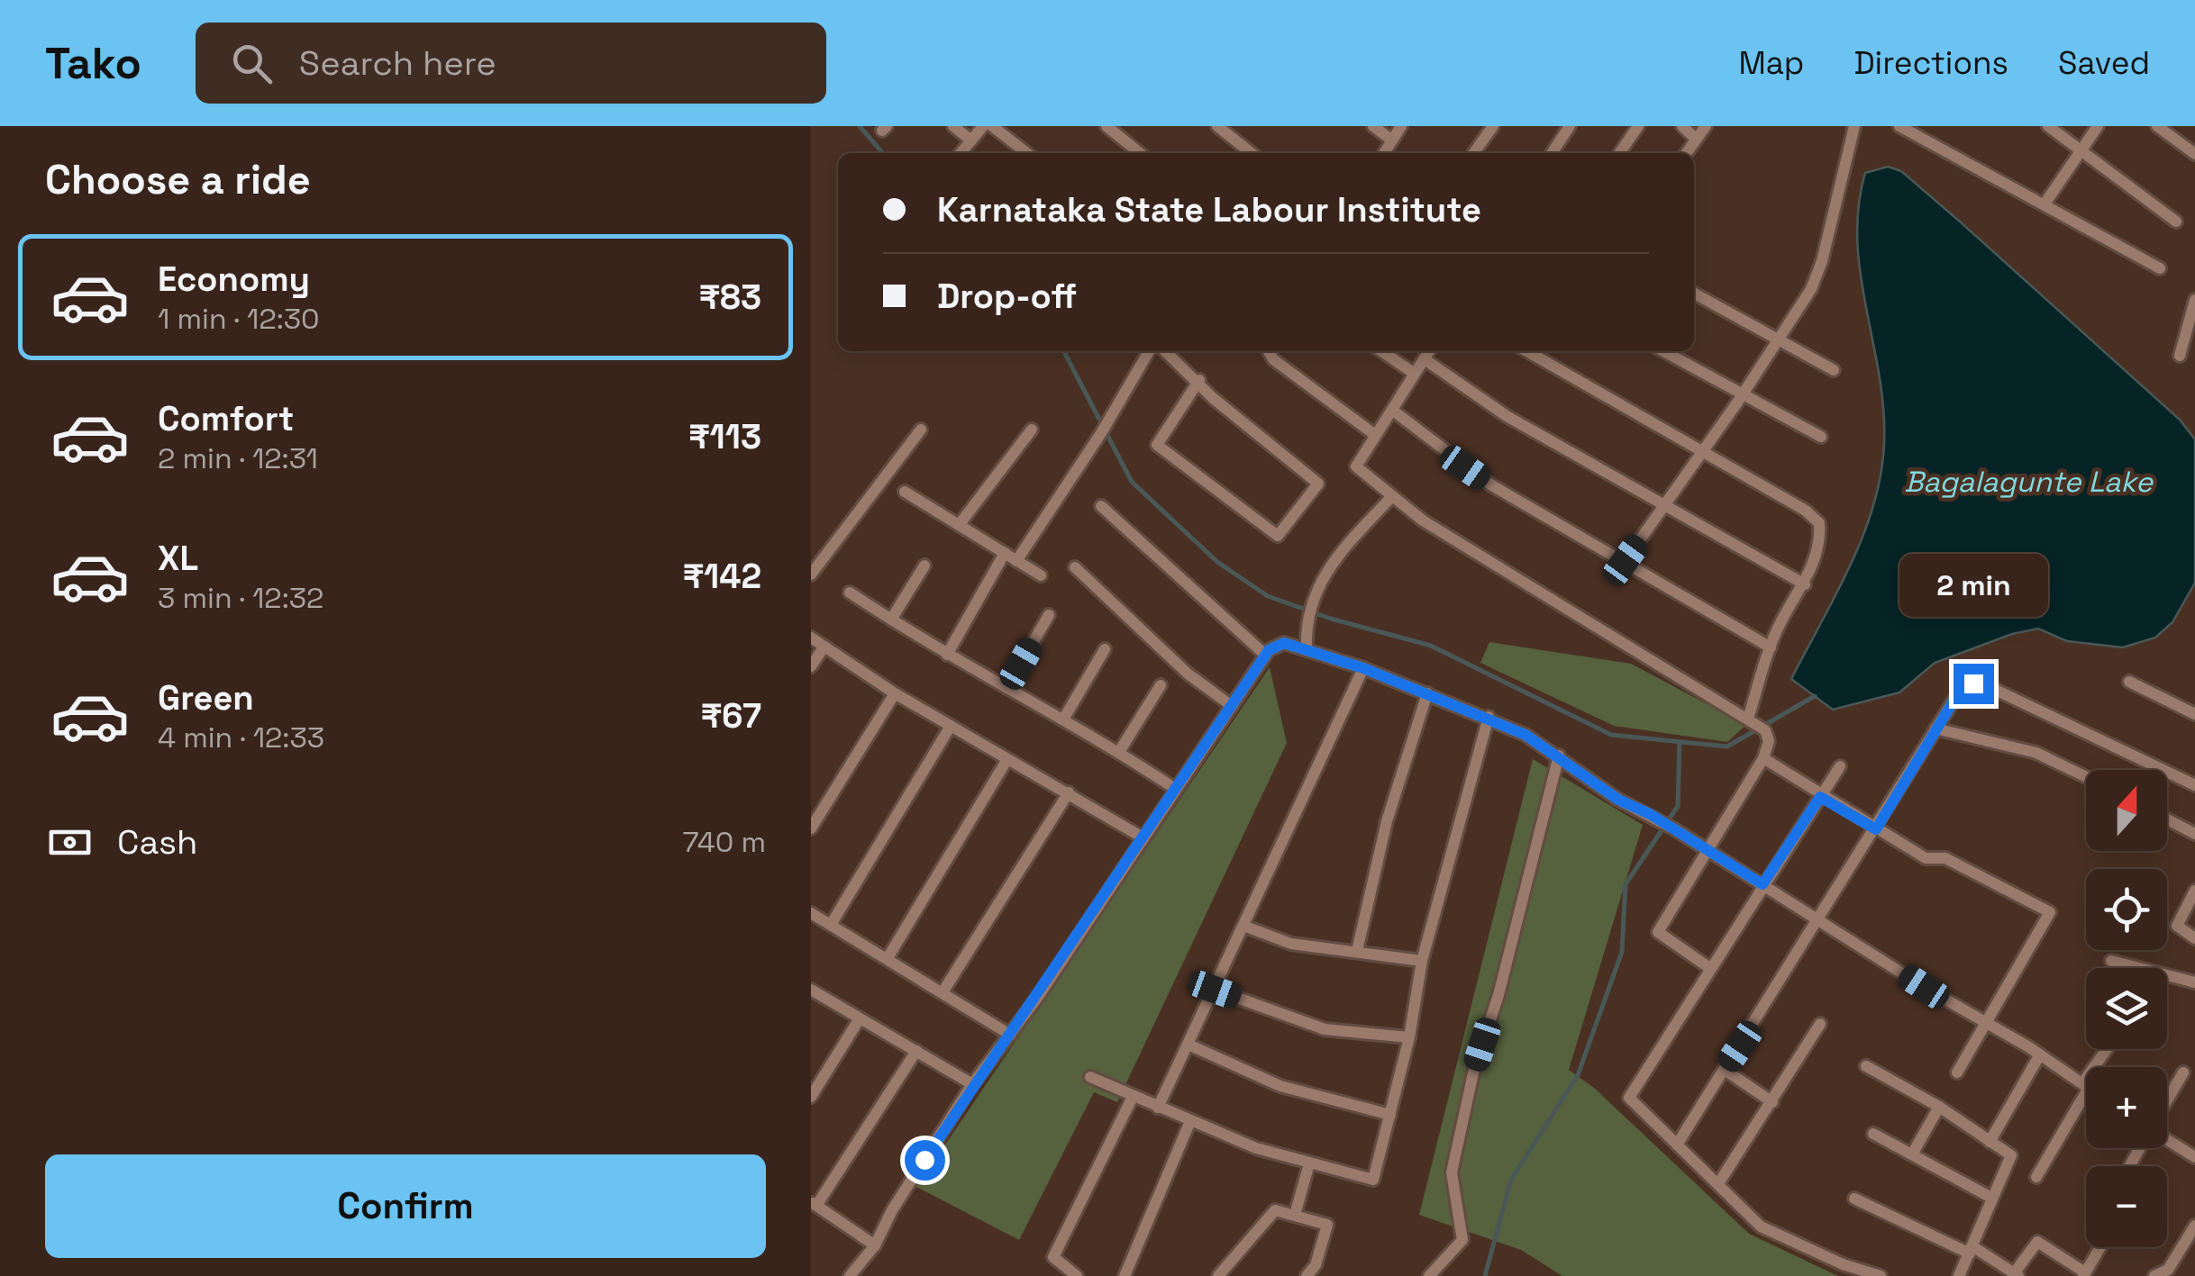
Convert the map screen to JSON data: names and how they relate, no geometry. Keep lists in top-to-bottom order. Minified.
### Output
{"water":["Bagalagunte Lake"],"north":"top","page":{"header":"Tako","search":"Search here","nav":["Map","Directions","Saved"],"heading":"Choose a ride","banner":["Karnataka State Labour Institute","Drop-off"],"list":[{"name":"Economy","note":"1 min · 12:30","value":"₹83"},{"name":"Comfort","note":"2 min · 12:31","value":"₹113"},{"name":"XL","note":"3 min · 12:32","value":"₹142"},{"name":"Green","note":"4 min · 12:33","value":"₹67"}],"bubble":"2 min","map_buttons":["+","−"],"pay":["Cash","740 m"],"buttons":"Confirm"}}
